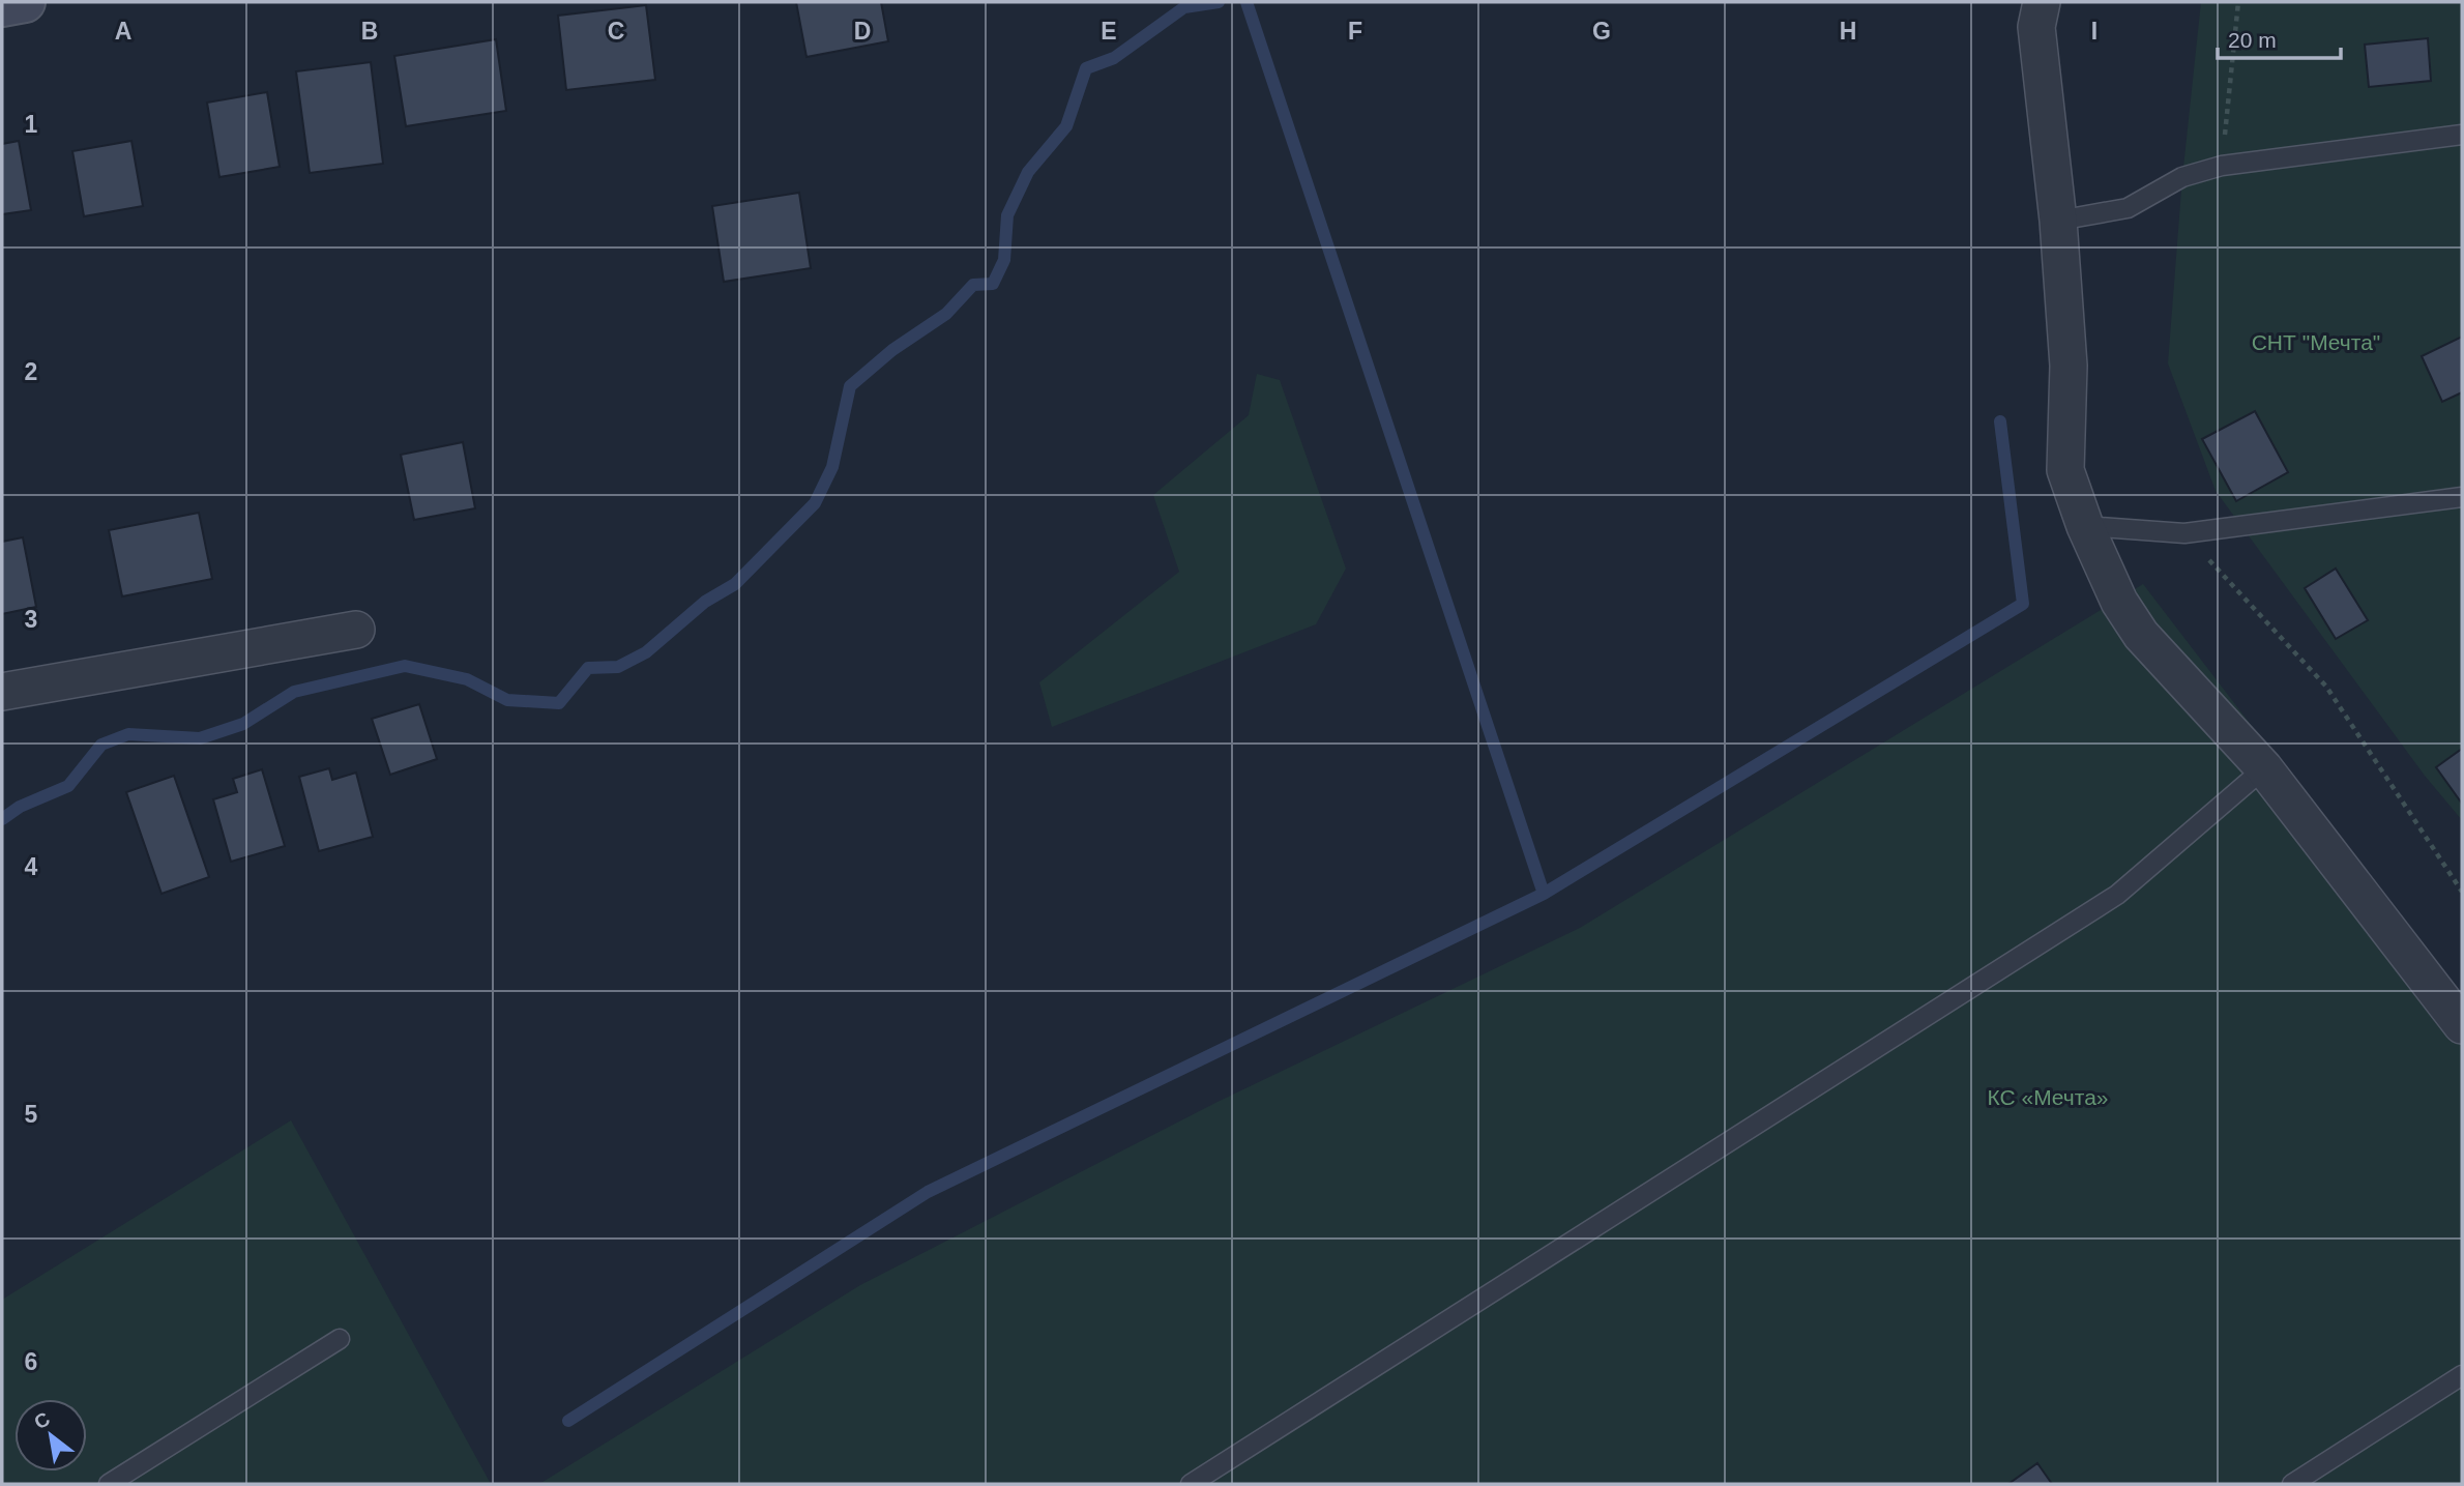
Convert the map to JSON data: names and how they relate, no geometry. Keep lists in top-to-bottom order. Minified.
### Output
{"parks":["СНТ \"Мечта\"","КС «Мечта»"],"scale_bar":"20 m","north":"top left","grid":{"columns":["A","B","C","D","E","F","G","H","I"],"rows":["1","2","3","4","5","6"]}}
